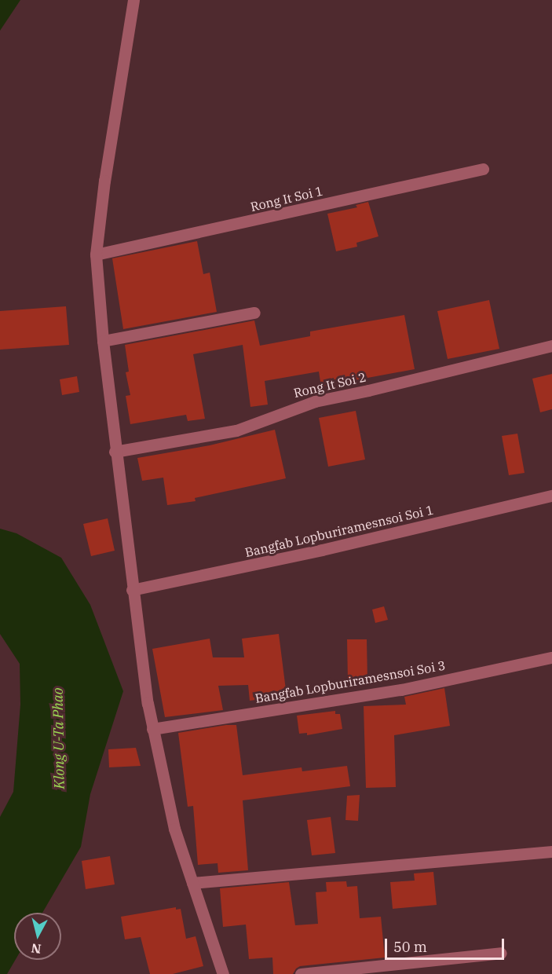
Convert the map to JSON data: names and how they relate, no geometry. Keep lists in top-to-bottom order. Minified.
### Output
{"streets":{"street":["Rong It Soi 1","Rong It Soi 2","Bangfab Lopburiramesnsoi Soi 1","Bangfab Lopburiramesnsoi Soi 3"]},"water":["Klong U-Ta Phao"],"scale_bar":"50 m","north":"bottom"}
